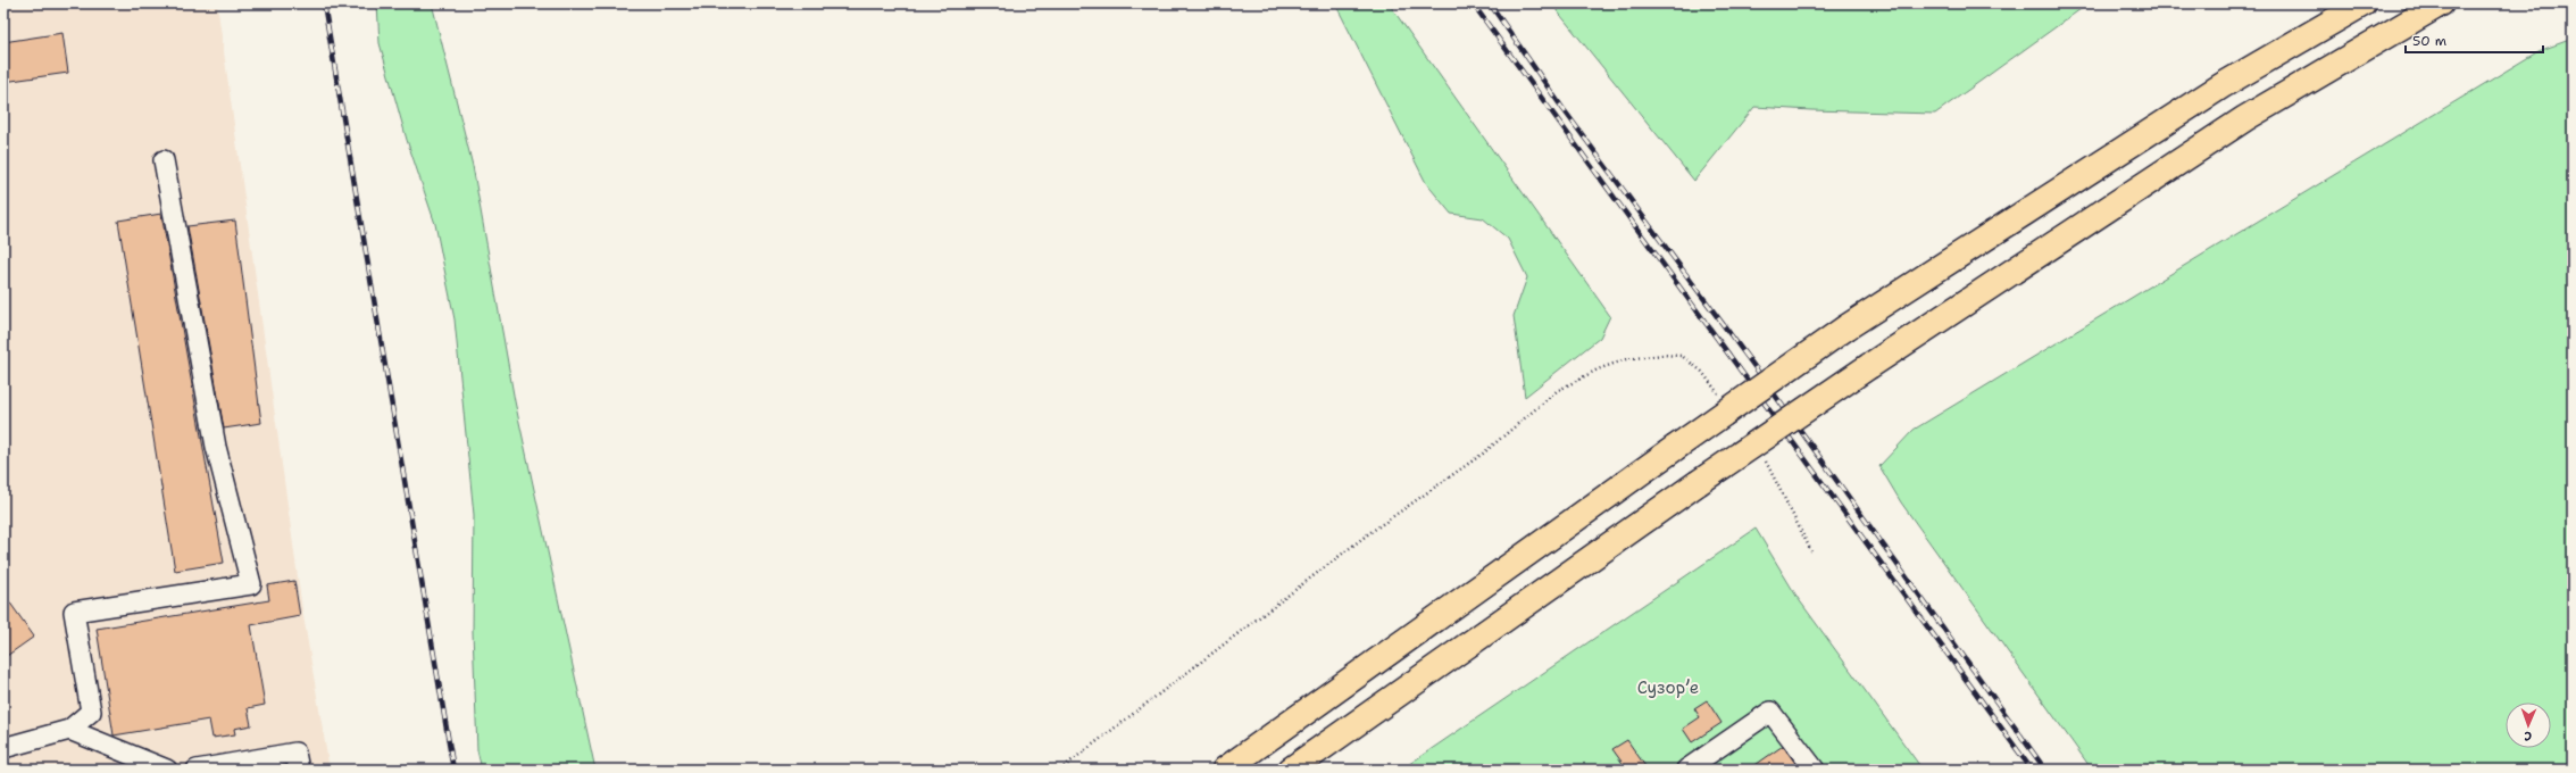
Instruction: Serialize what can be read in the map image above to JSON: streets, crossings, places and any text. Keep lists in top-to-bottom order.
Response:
{
  "parks": ["Сузорʼе"],
  "scale_bar": "50 m",
  "north": "bottom"
}
